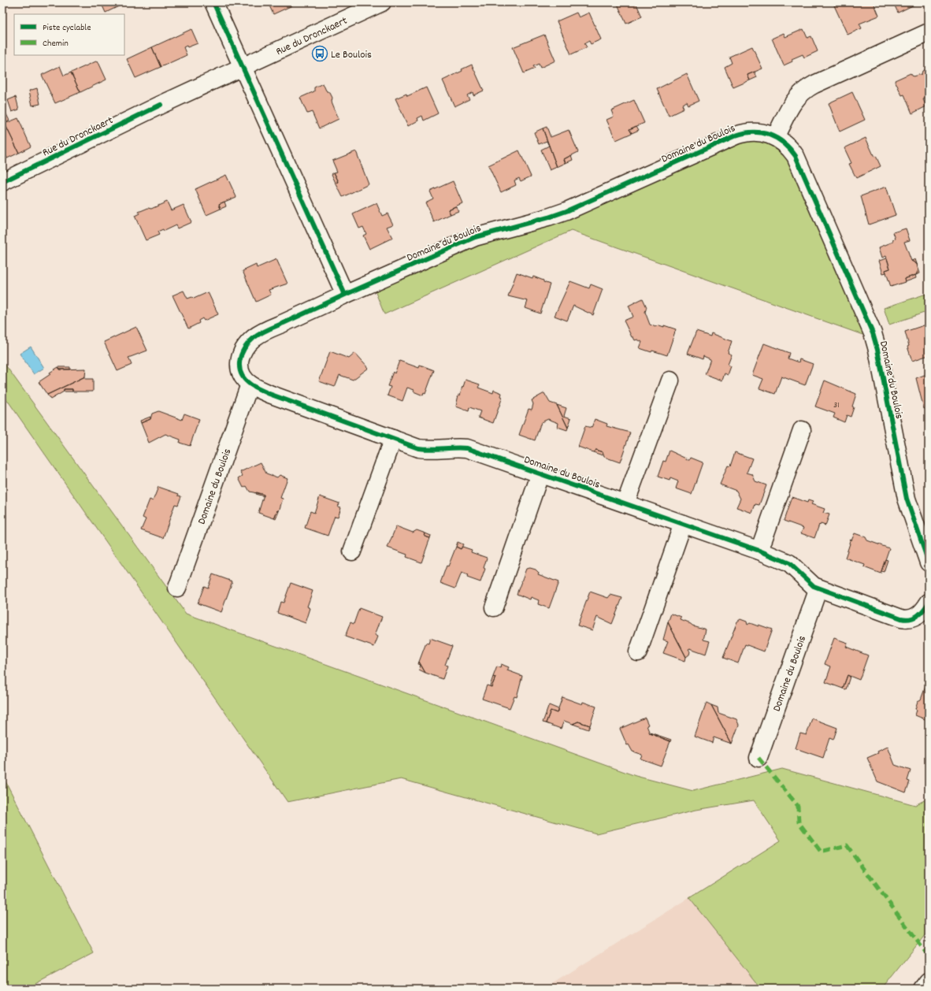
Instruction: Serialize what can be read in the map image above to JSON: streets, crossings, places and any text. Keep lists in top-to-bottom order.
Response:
{
  "streets": {
    "street": ["Rue du Dronckaert", "Domaine du Boulois"]
  },
  "places": {
    "bus stop": ["Le Boulois"]
  },
  "house_numbers": ["31"],
  "legend": ["Piste cyclable", "Chemin"]
}
